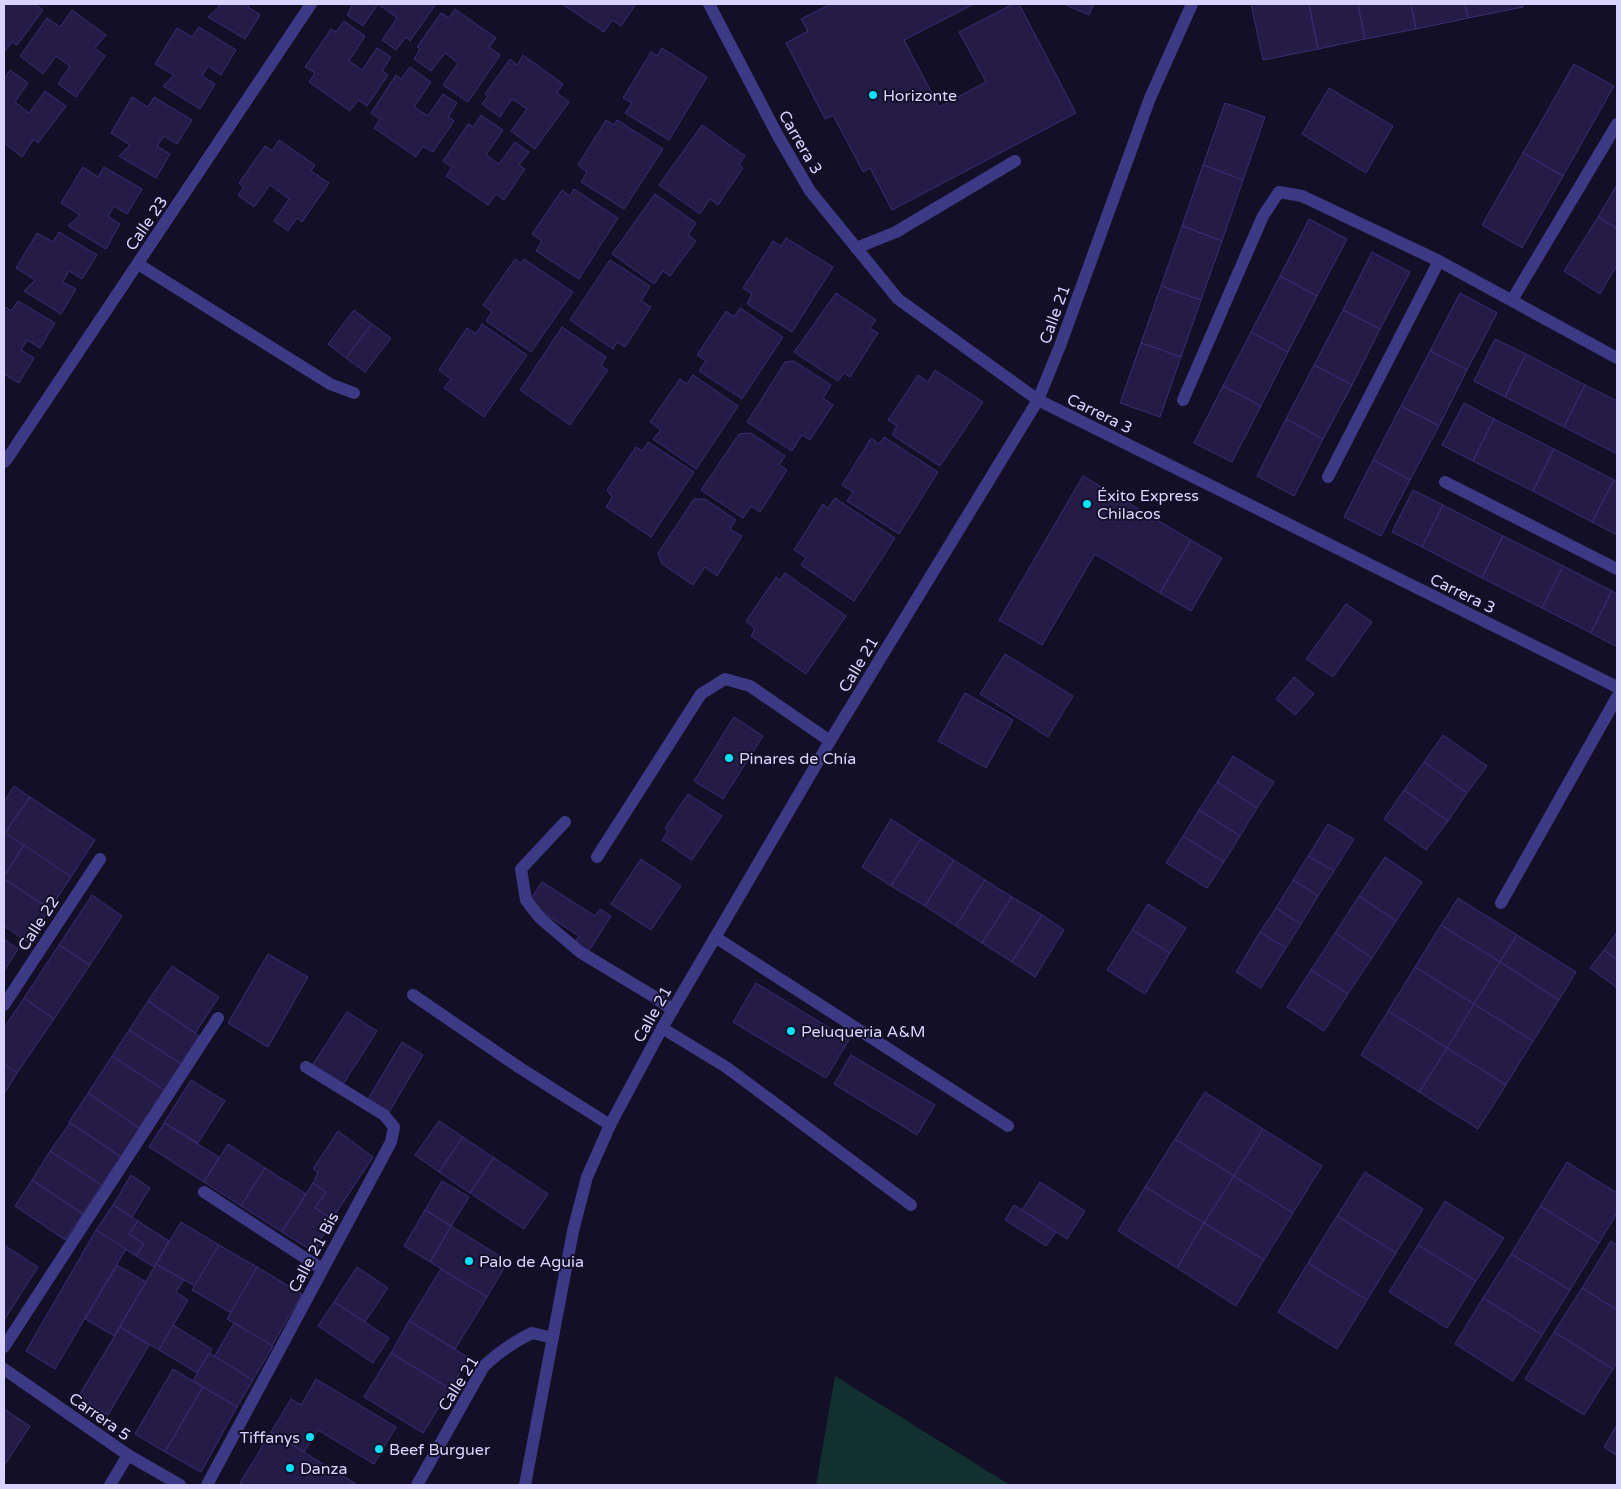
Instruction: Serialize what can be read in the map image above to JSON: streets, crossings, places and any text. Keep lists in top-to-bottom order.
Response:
{
  "streets": {
    "street": [
      "Carrera 3",
      "Calle 23",
      "Calle 21",
      "Calle 22",
      "Calle 21 Bis",
      "Carrera 5"
    ]
  },
  "crossings": [
    ["Carrera 3", "Calle 21"]
  ],
  "places": [
    "Horizonte",
    "Éxito Express Chilacos",
    "Pinares de Chía",
    "Peluqueria A&M",
    "Palo de Aguia",
    "Tiffanys",
    "Beef Burguer",
    "Danza"
  ]
}
